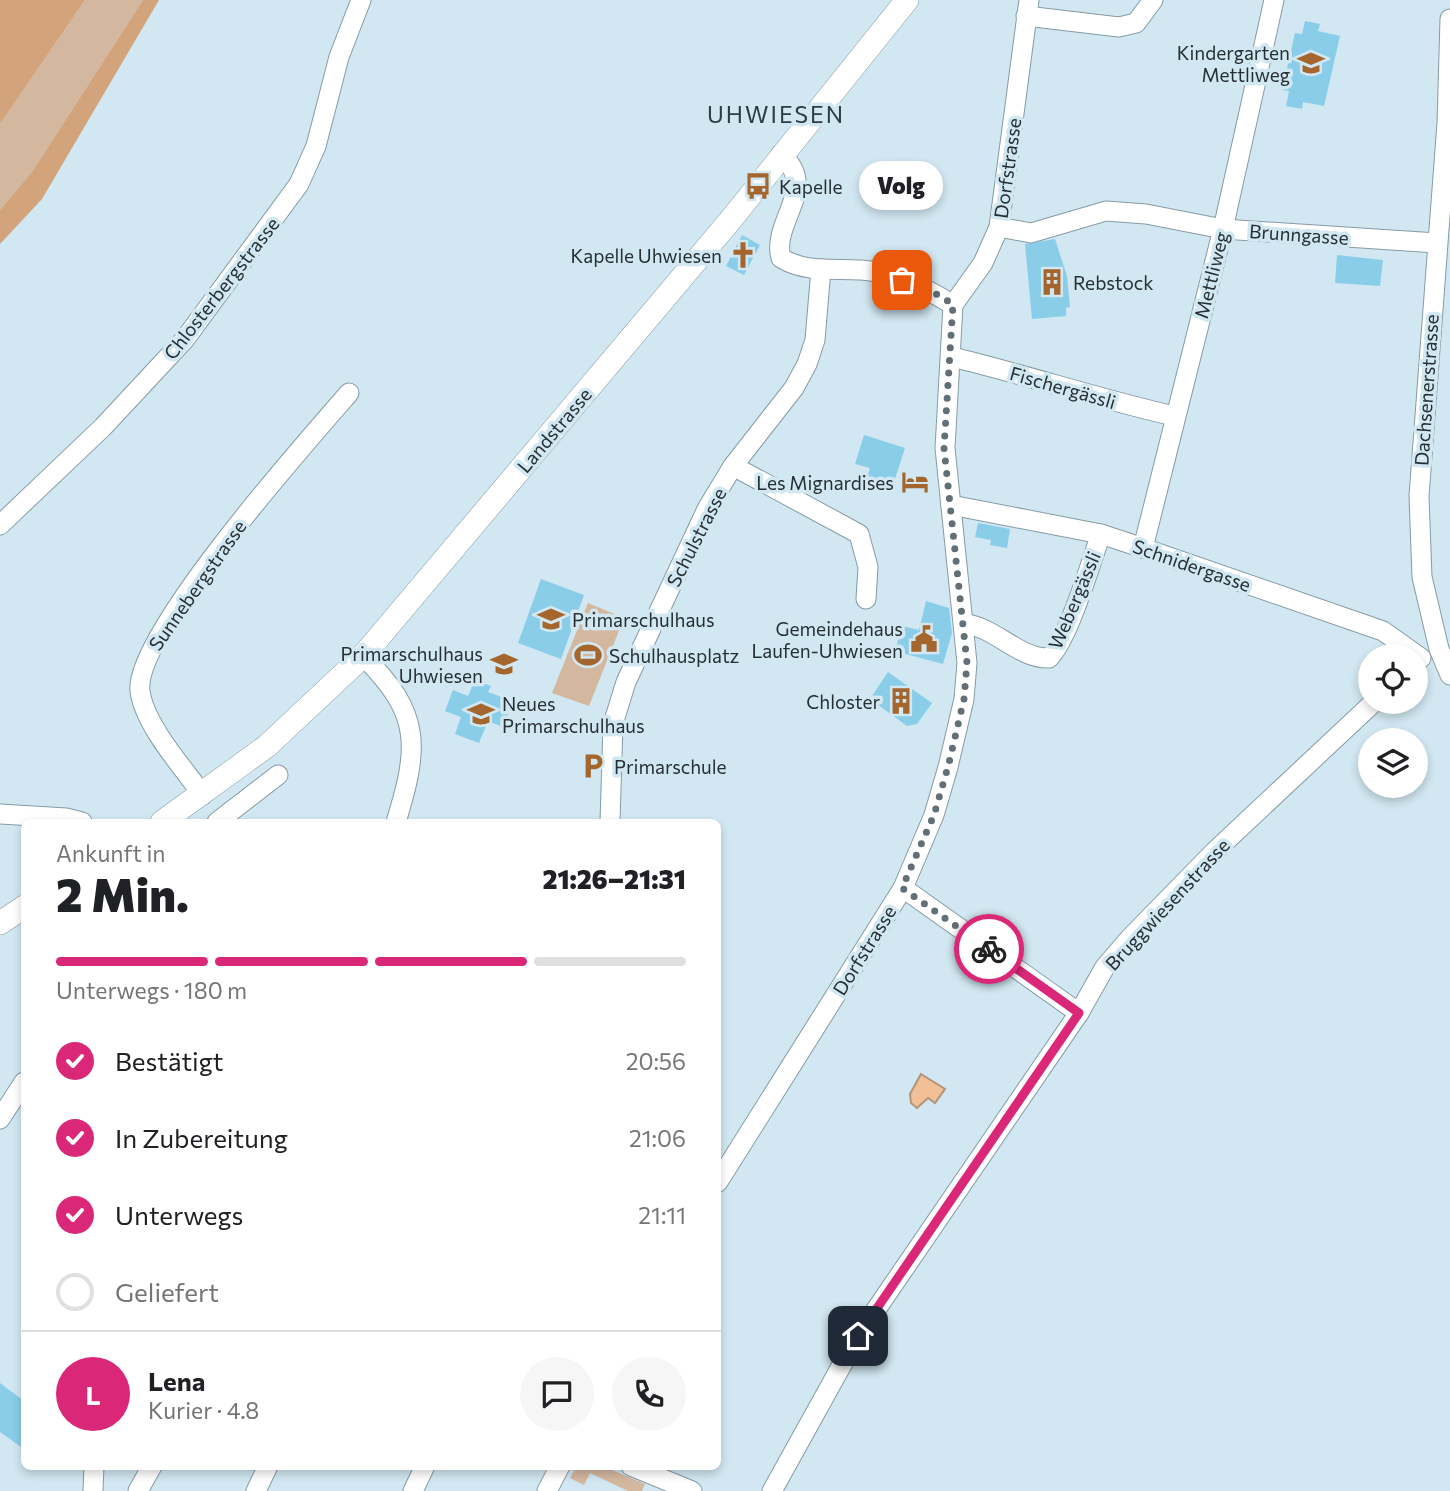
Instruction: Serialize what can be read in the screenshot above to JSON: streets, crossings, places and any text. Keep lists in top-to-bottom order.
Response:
{
  "streets": {
    "main road": ["Landstrasse"],
    "street": [
      "Dorfstrasse",
      "Brunngasse",
      "Mettliweg",
      "Chlosterbergstrasse",
      "Fischergässli",
      "Dachsenerstrasse",
      "Schulstrasse",
      "Schnidergasse",
      "Sunnebergstrasse",
      "Webergässli",
      "Bruggwiesenstrasse"
    ]
  },
  "crossings": [
    ["Dorfstrasse", "Brunngasse"],
    ["Dorfstrasse", "Fischergässli"],
    ["Dorfstrasse", "Schnidergasse"],
    ["Dorfstrasse", "Webergässli"],
    ["Brunngasse", "Mettliweg"],
    ["Brunngasse", "Dachsenerstrasse"],
    ["Mettliweg", "Fischergässli"],
    ["Mettliweg", "Schnidergasse"],
    ["Landstrasse", "Sunnebergstrasse"],
    ["Schnidergasse", "Webergässli"]
  ],
  "districts": ["UHWIESEN"],
  "places": {
    "school or university": [
      "Kindergarten Mettliweg",
      "Primarschulhaus",
      "Primarschulhaus Uhwiesen",
      "Neues Primarschulhaus"
    ],
    "bus stop": ["Kapelle"],
    "church": ["Kapelle Uhwiesen"],
    "other": ["Volg"],
    "building": ["Rebstock", "Chloster"],
    "hotel": ["Les Mignardises"],
    "public building": ["Gemeindehaus Laufen-Uhwiesen"],
    "sports": ["Schulhausplatz"],
    "parking": ["Primarschule"]
  },
  "page": {
    "bubble": "Volg",
    "heading": ["2 Min.", "Ankunft in", "21:26–21:31"],
    "panel": ["Lena", "Kurier · 4.8"],
    "bar": "Unterwegs · 180 m",
    "list": [
      ["Bestätigt", "20:56"],
      ["In Zubereitung", "21:06"],
      ["Unterwegs", "21:11"],
      "Geliefert"
    ],
    "round": "L"
  }
}
